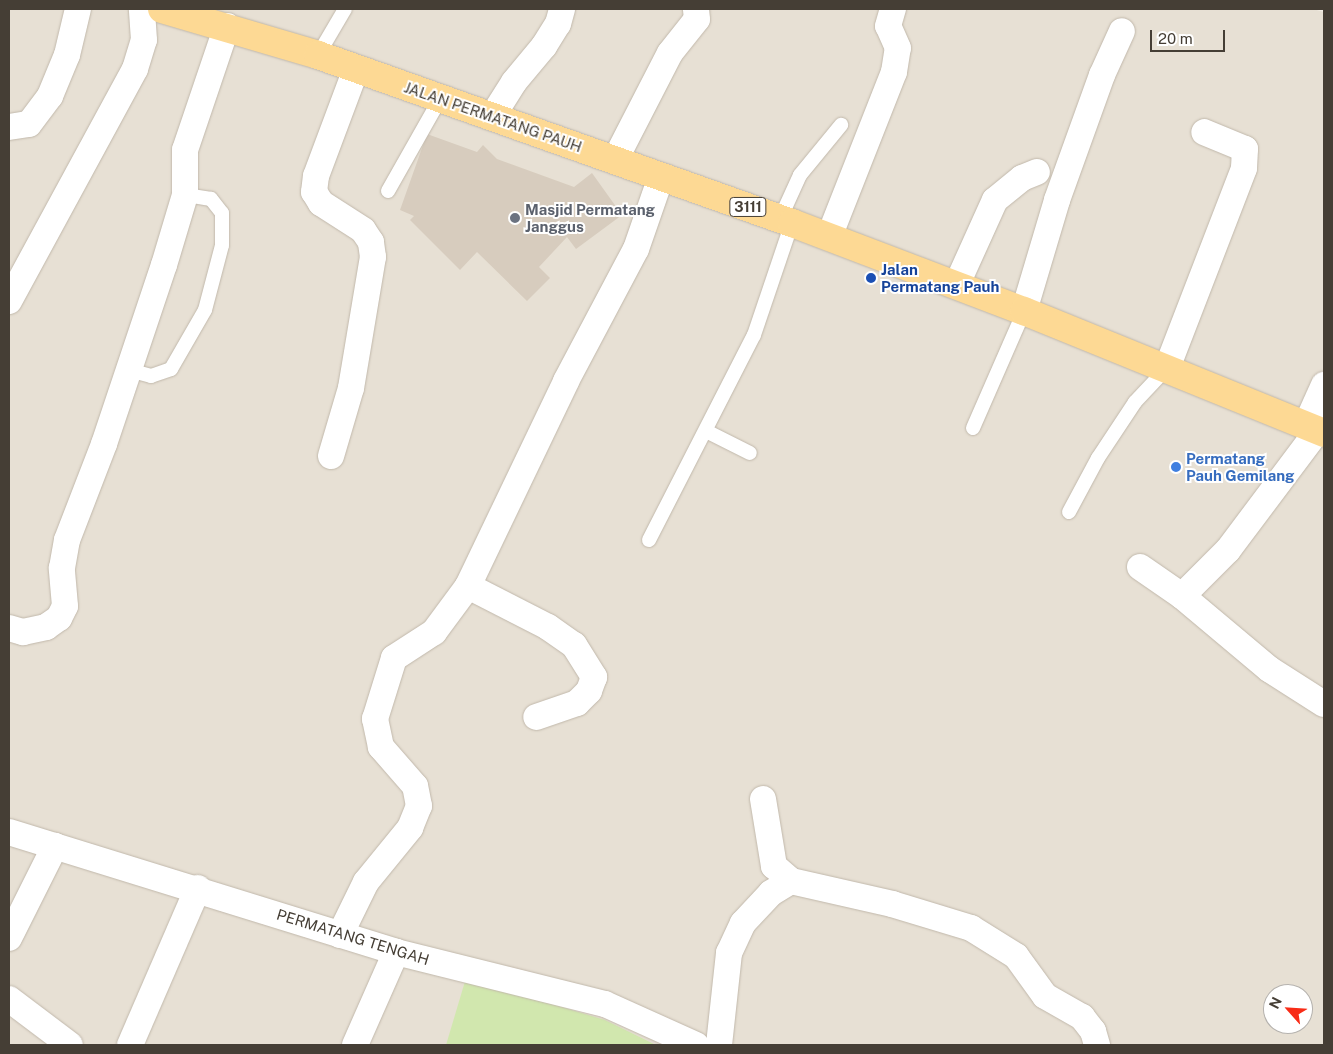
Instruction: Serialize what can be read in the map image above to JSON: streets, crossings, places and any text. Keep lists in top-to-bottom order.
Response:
{
  "streets": {
    "main road": ["JALAN PERMATANG PAUH", "3111"],
    "street": ["PERMATANG TENGAH"]
  },
  "places": ["Masjid Permatang Janggus", "Jalan Permatang Pauh", "Permatang Pauh Gemilang"],
  "scale_bar": "20 m",
  "north": "top left"
}
